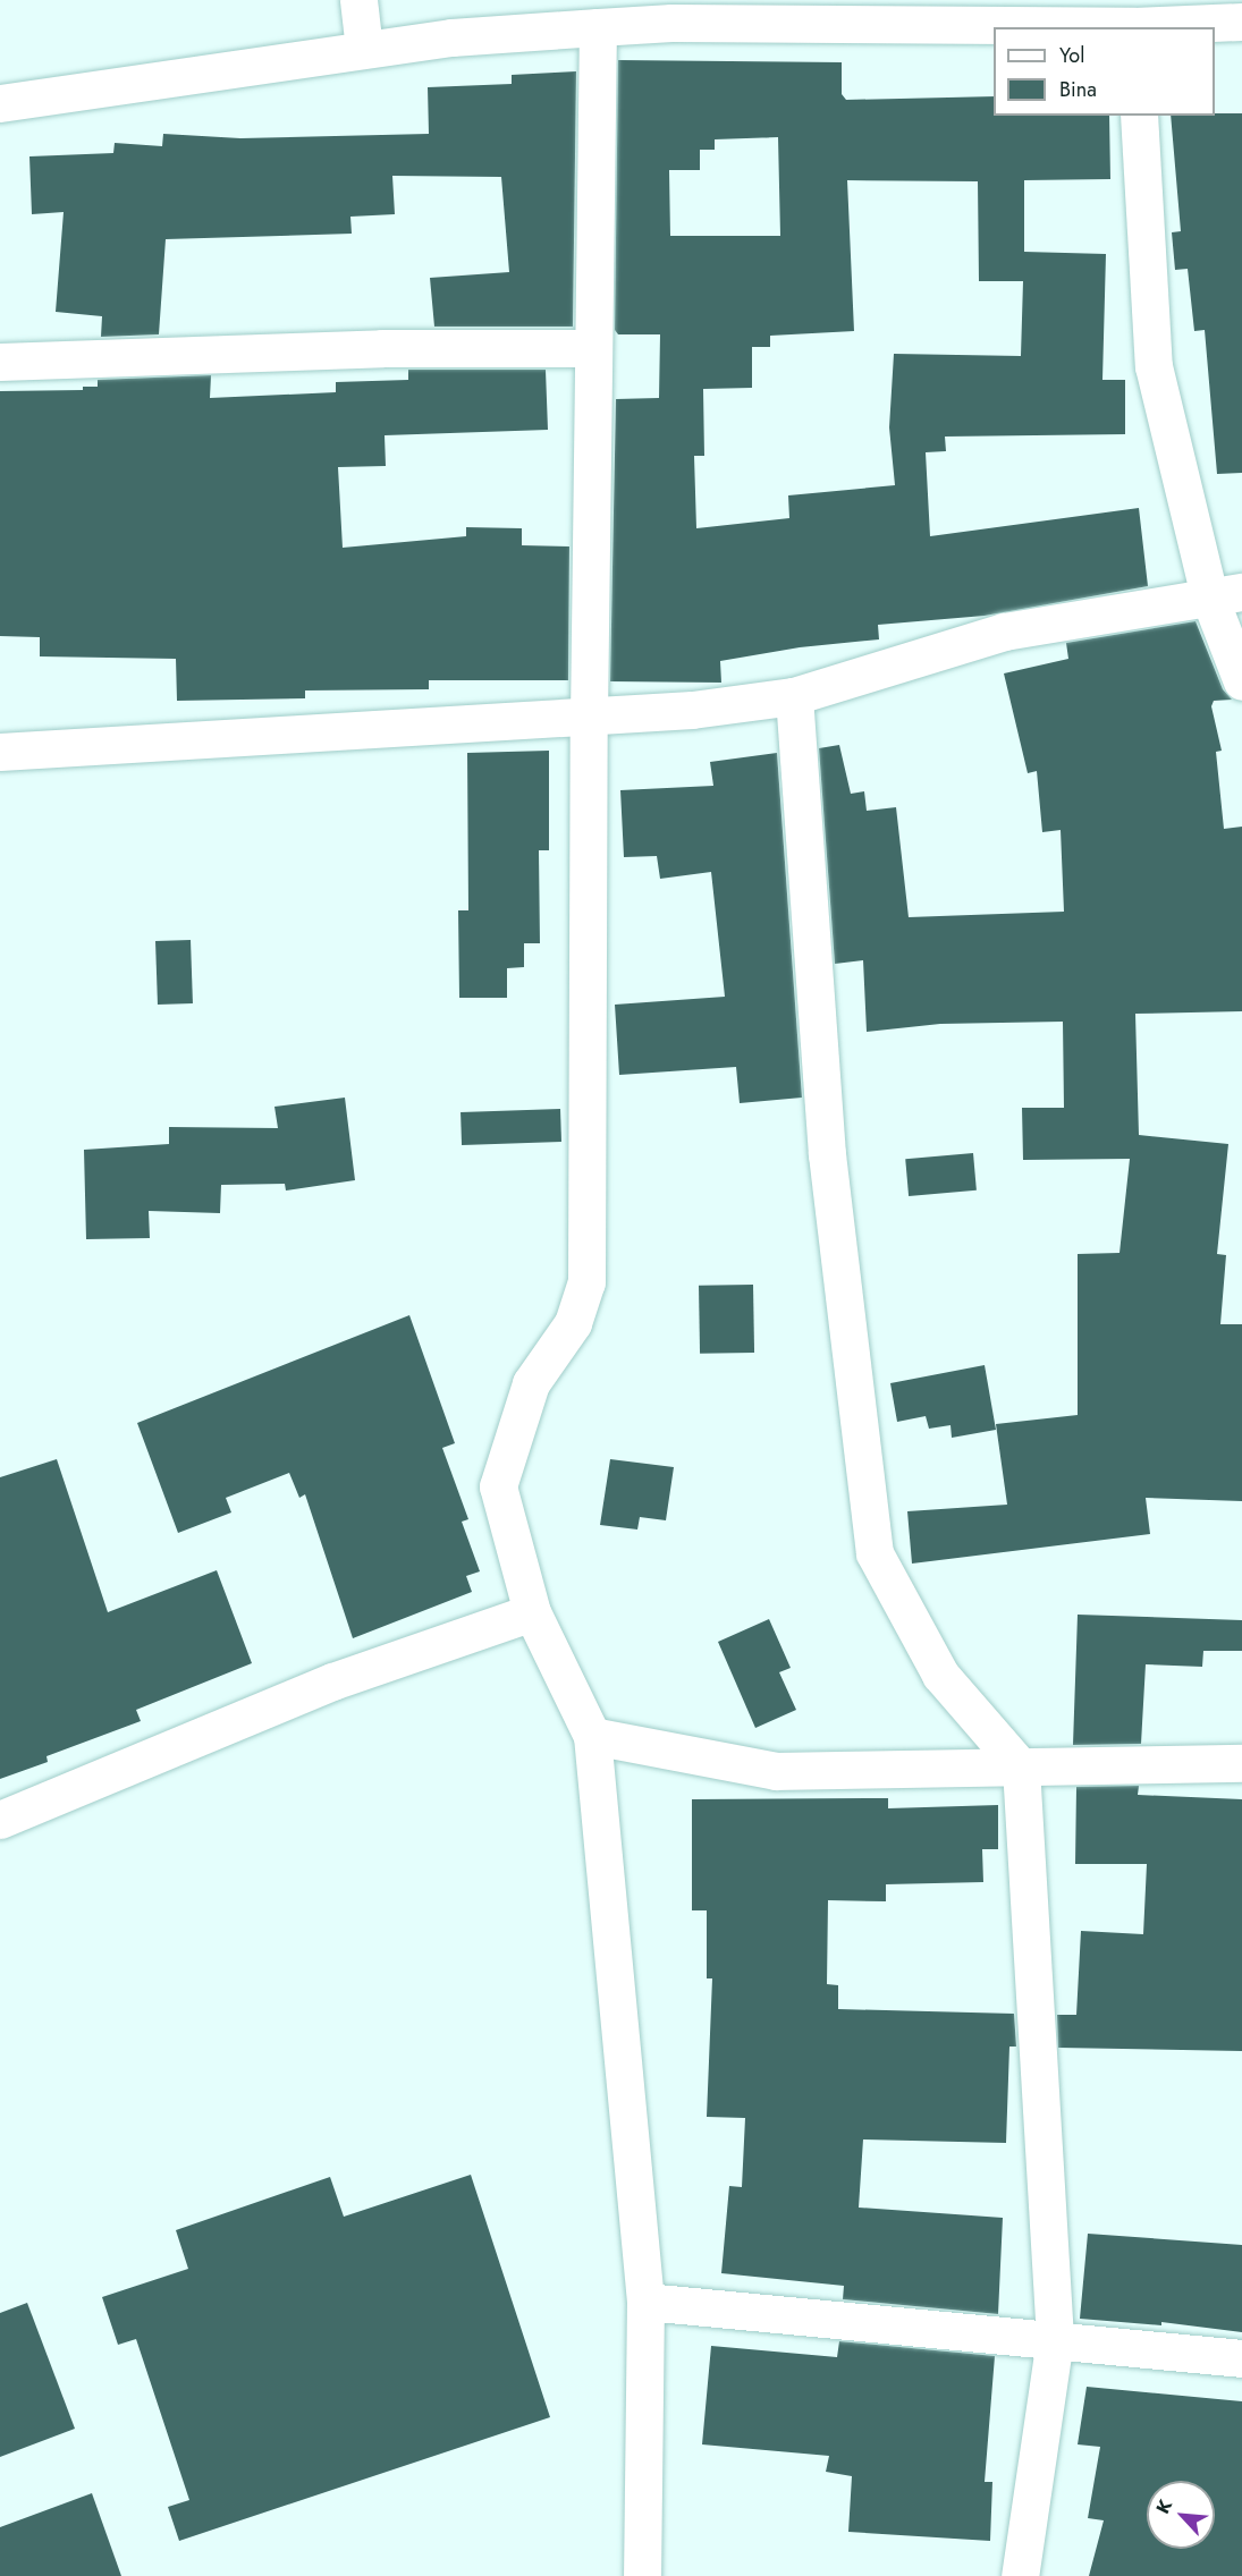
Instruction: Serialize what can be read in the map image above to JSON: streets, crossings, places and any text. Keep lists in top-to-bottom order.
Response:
{
  "legend": ["Yol", "Bina"],
  "north": "top left"
}
